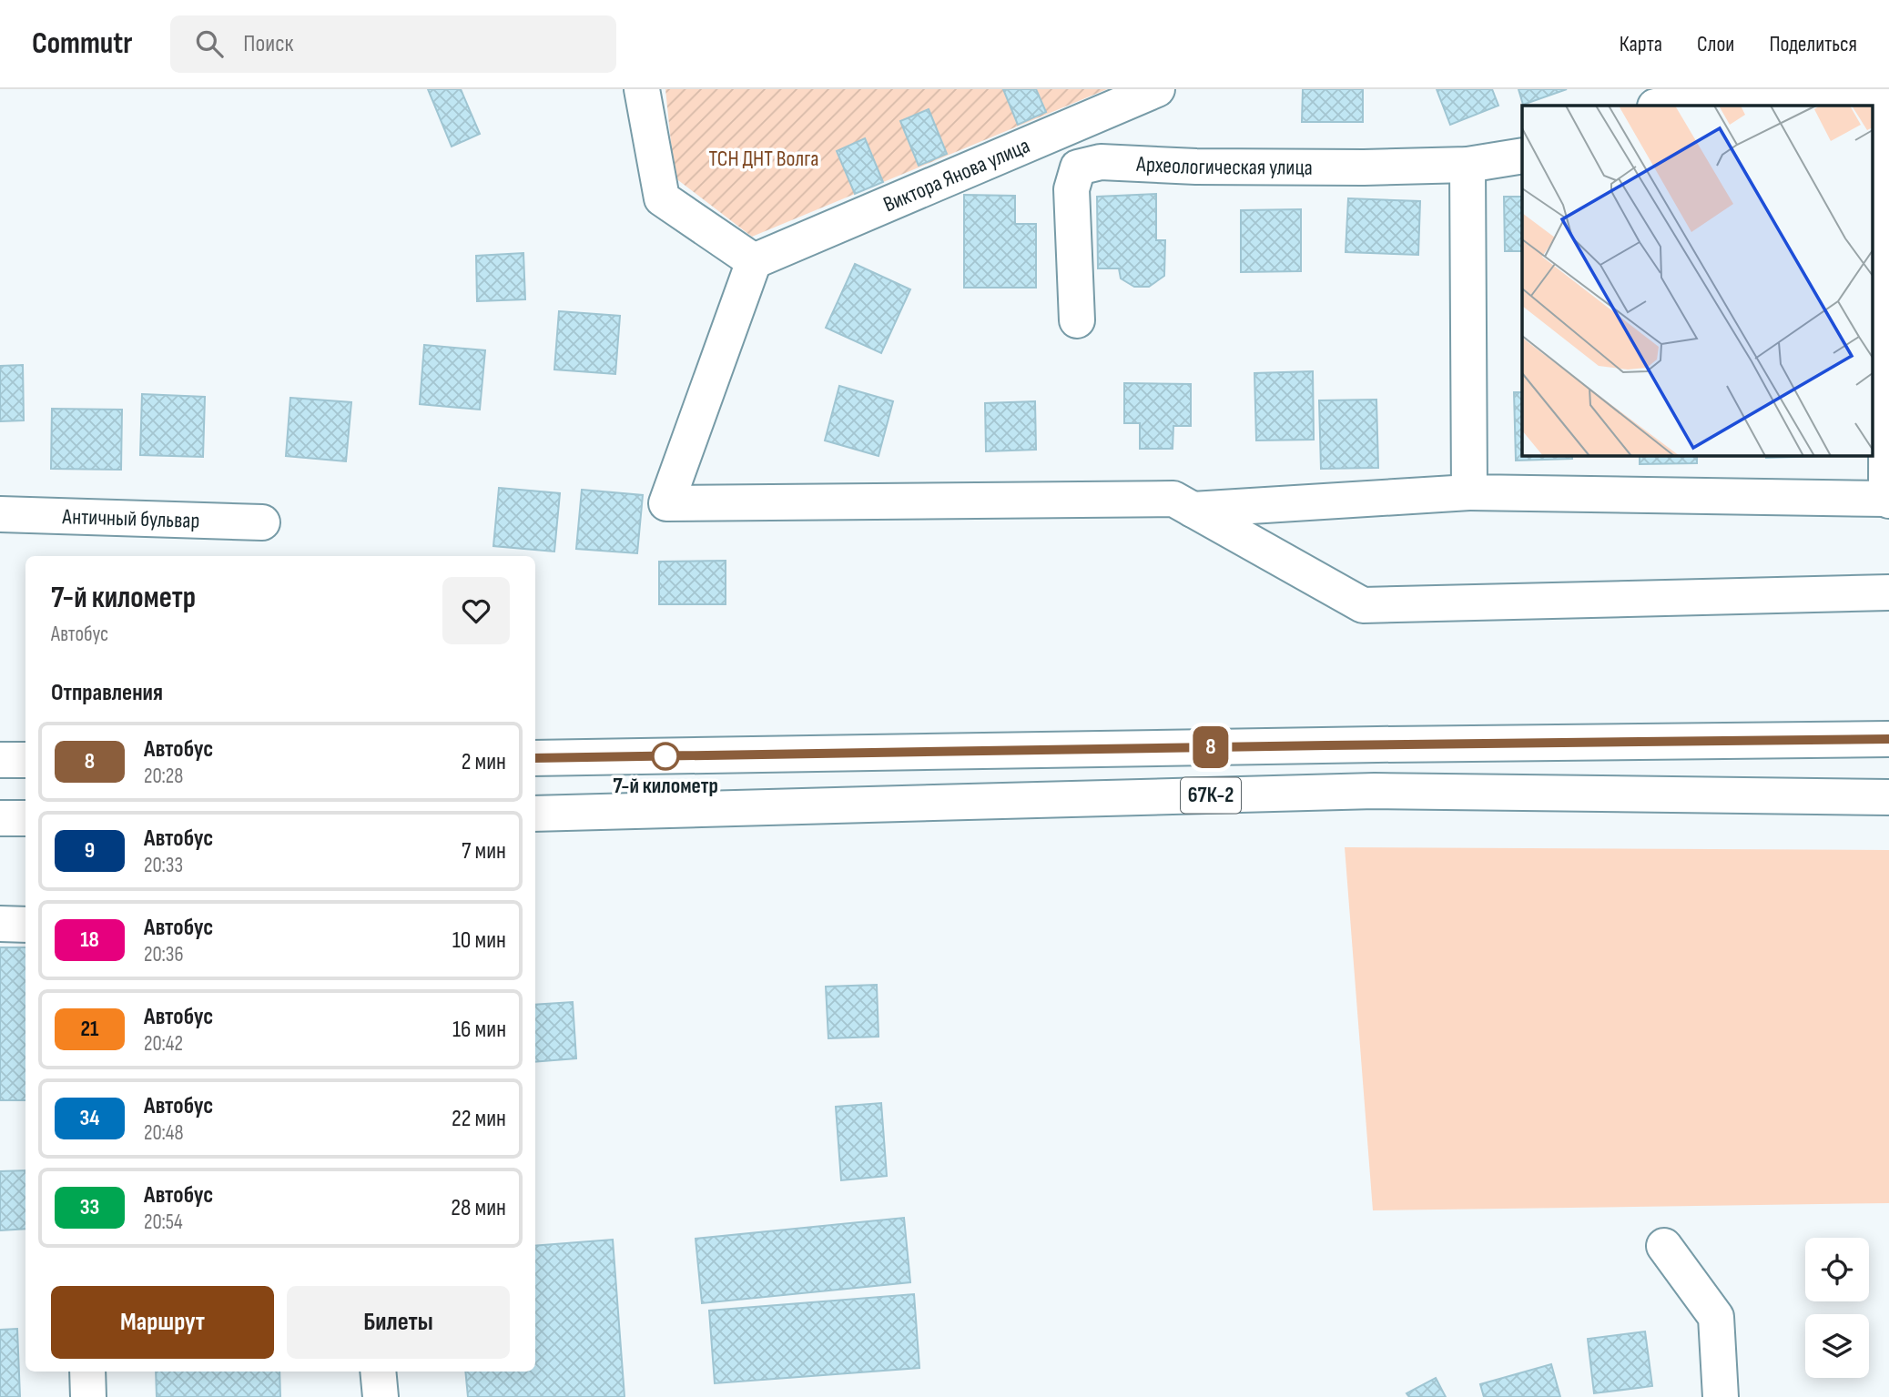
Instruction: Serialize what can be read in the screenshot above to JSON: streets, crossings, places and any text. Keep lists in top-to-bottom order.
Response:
{
  "streets": {
    "main road": [
      "Археологическая улица",
      "Виктора Янова улица",
      "Античный бульвар",
      "67К-2"
    ]
  },
  "parks": ["ТСН ДНТ Волга"],
  "places": ["7-й километр"],
  "lines": ["bus line 8"],
  "page": {
    "header": "Commutr",
    "search": "Поиск",
    "nav": ["Карта", "Слои", "Поделиться"],
    "on_map": "8",
    "heading": [
      ["7-й километр", "Автобус"],
      "Отправления"
    ],
    "list": [
      {
        "mark": "8",
        "name": "Автобус",
        "note": "20:28",
        "value": "2 мин"
      },
      {
        "mark": "9",
        "name": "Автобус",
        "note": "20:33",
        "value": "7 мин"
      },
      {
        "mark": "18",
        "name": "Автобус",
        "note": "20:36",
        "value": "10 мин"
      },
      {
        "mark": "21",
        "name": "Автобус",
        "note": "20:42",
        "value": "16 мин"
      },
      {
        "mark": "34",
        "name": "Автобус",
        "note": "20:48",
        "value": "22 мин"
      },
      {
        "mark": "33",
        "name": "Автобус",
        "note": "20:54",
        "value": "28 мин"
      }
    ],
    "buttons": ["Маршрут", "Билеты"]
  }
}
